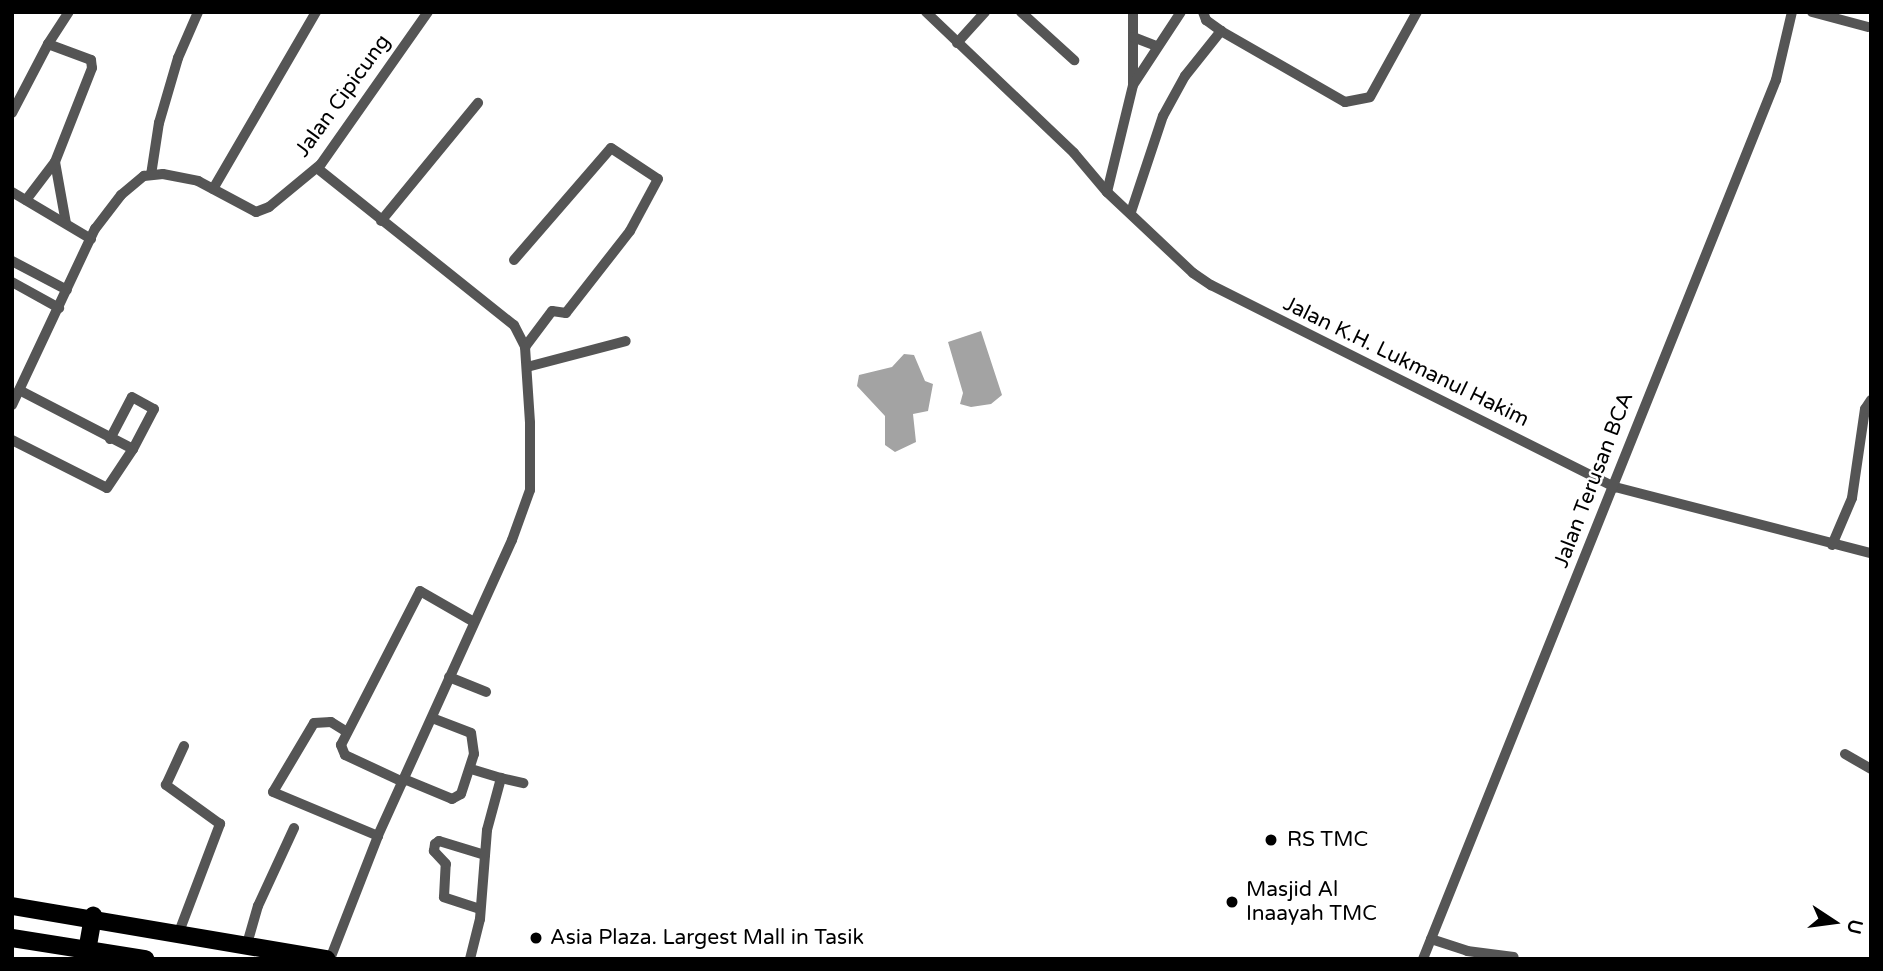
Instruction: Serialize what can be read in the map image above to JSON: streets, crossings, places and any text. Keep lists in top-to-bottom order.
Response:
{
  "streets": {
    "street": ["Jalan Cipicung", "Jalan K.H. Lukmanul Hakim", "Jalan Terusan BCA"]
  },
  "crossings": [
    ["Jalan K.H. Lukmanul Hakim", "Jalan Terusan BCA"]
  ],
  "places": ["RS TMC", "Masjid Al Inaayah TMC", "Asia Plaza. Largest Mall in Tasik"],
  "north": "right"
}
